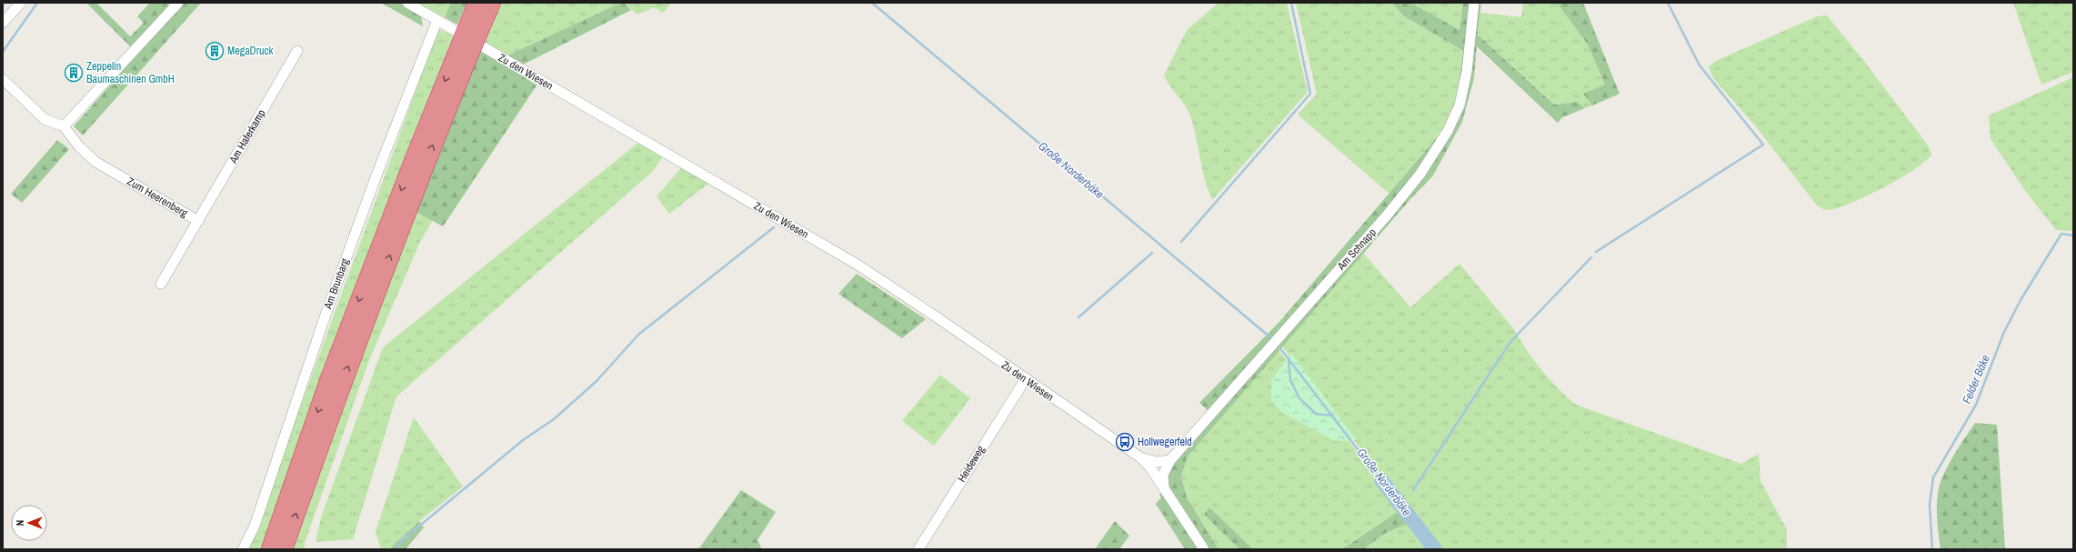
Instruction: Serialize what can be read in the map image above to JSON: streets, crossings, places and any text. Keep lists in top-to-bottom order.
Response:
{
  "streets": {
    "street": [
      "Zu den Wiesen",
      "Am Haferkamp",
      "Zum Heerenberg",
      "Am Schnapp",
      "Am Brunbarg",
      "Heideweg"
    ]
  },
  "crossings": [
    ["Zu den Wiesen", "Am Brunbarg"],
    ["Zu den Wiesen", "Heideweg"],
    ["Am Haferkamp", "Zum Heerenberg"]
  ],
  "water": ["Große Norderbäke", "Felder Bäke"],
  "places": {
    "building": ["MegaDruck", "Zeppelin Baumaschinen GmbH"],
    "bus stop": ["Hollwegerfeld"]
  },
  "north": "left"
}
